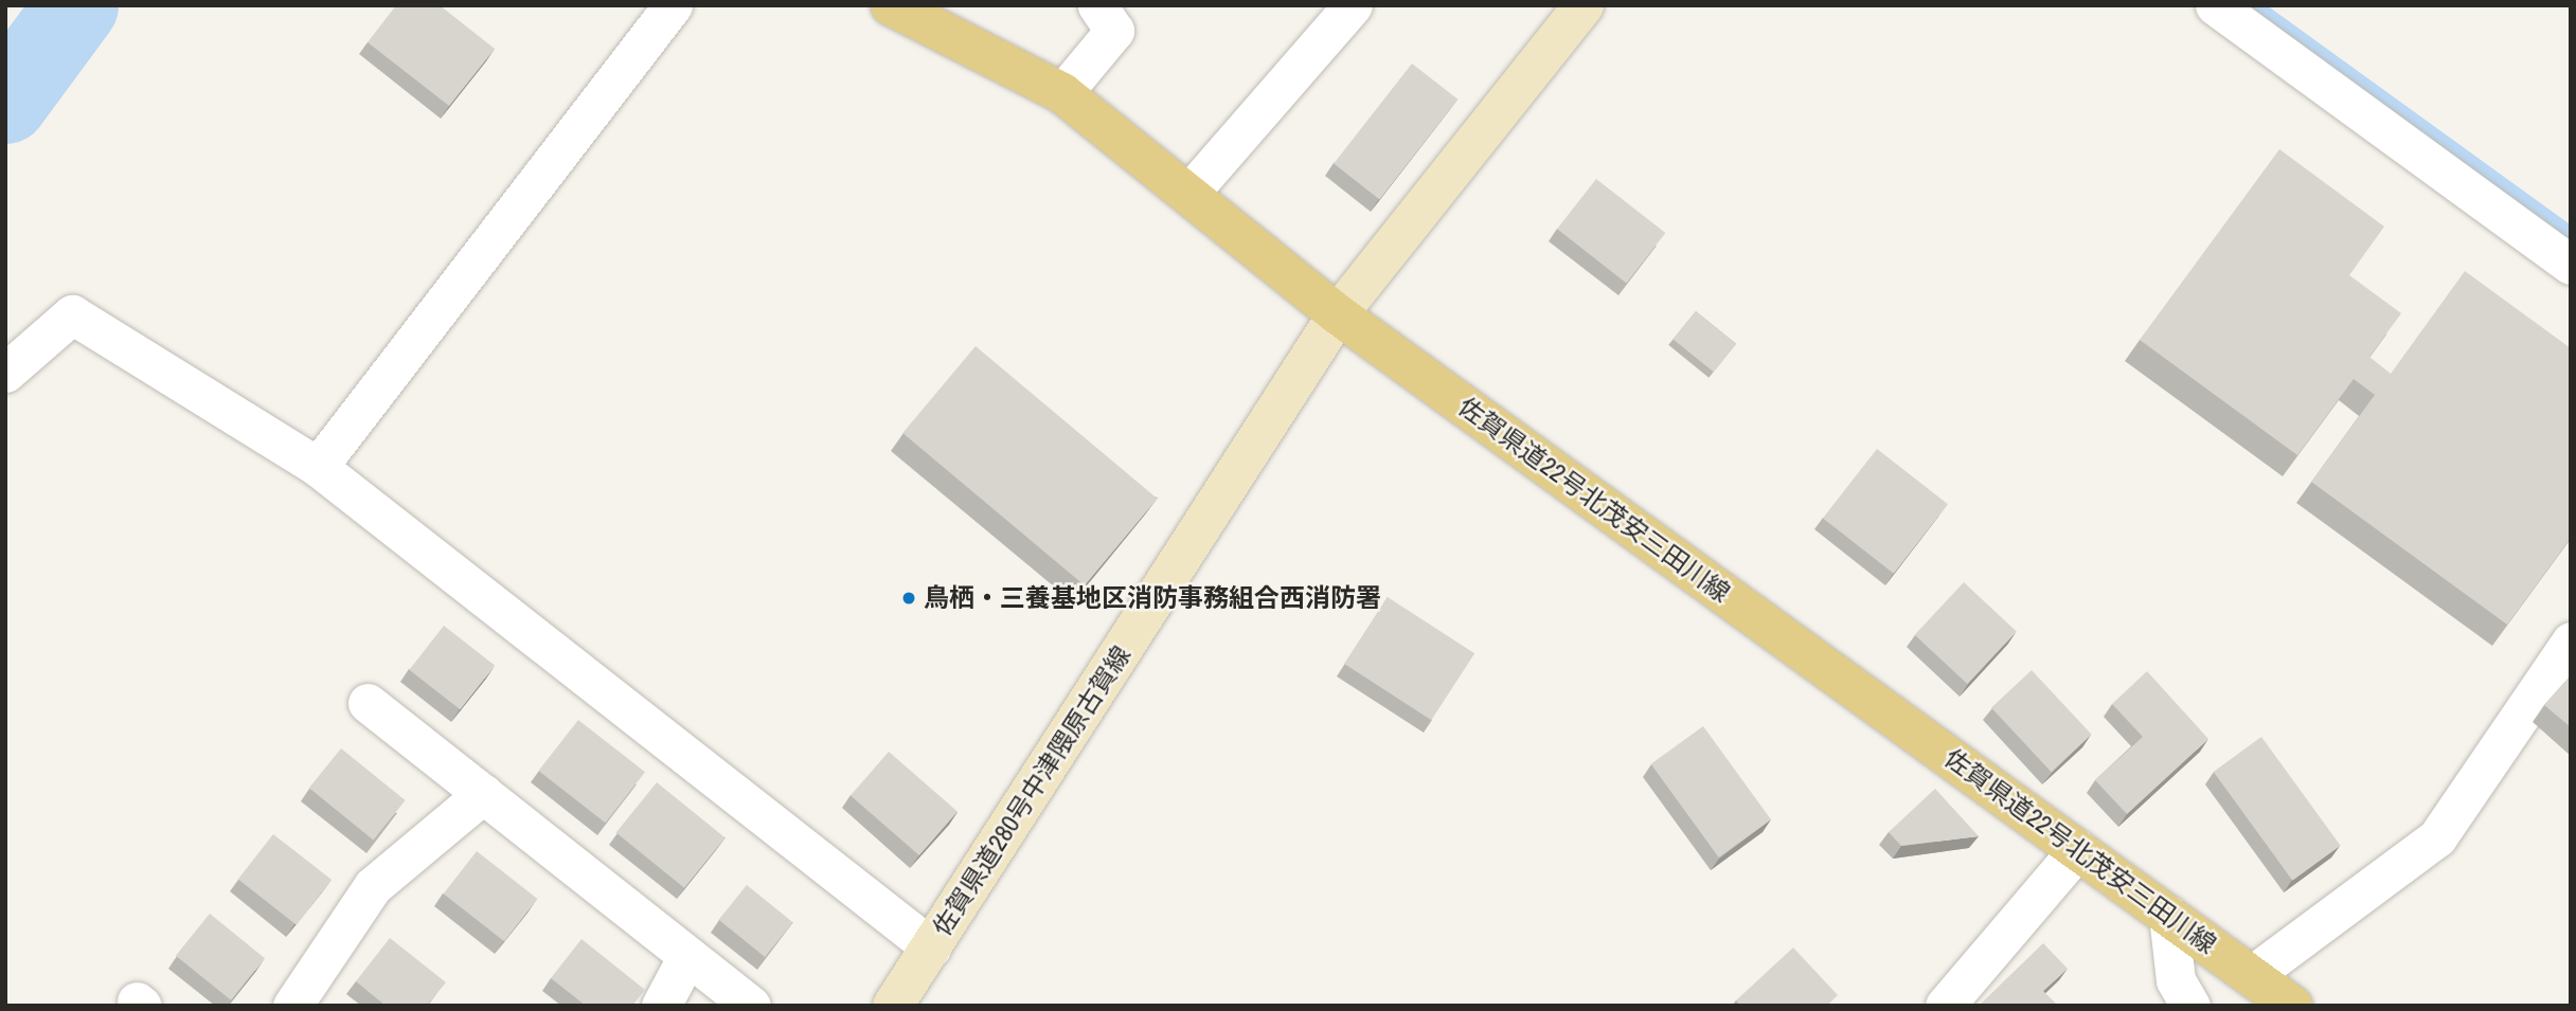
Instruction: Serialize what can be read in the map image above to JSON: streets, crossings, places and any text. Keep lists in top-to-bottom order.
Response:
{
  "streets": {
    "main road": ["佐賀県道22号北茂安三田川線", "佐賀県道280号中津隈原古賀線"]
  },
  "crossings": [
    ["佐賀県道22号北茂安三田川線", "佐賀県道280号中津隈原古賀線"]
  ],
  "places": ["鳥栖・三養基地区消防事務組合西消防署"]
}
